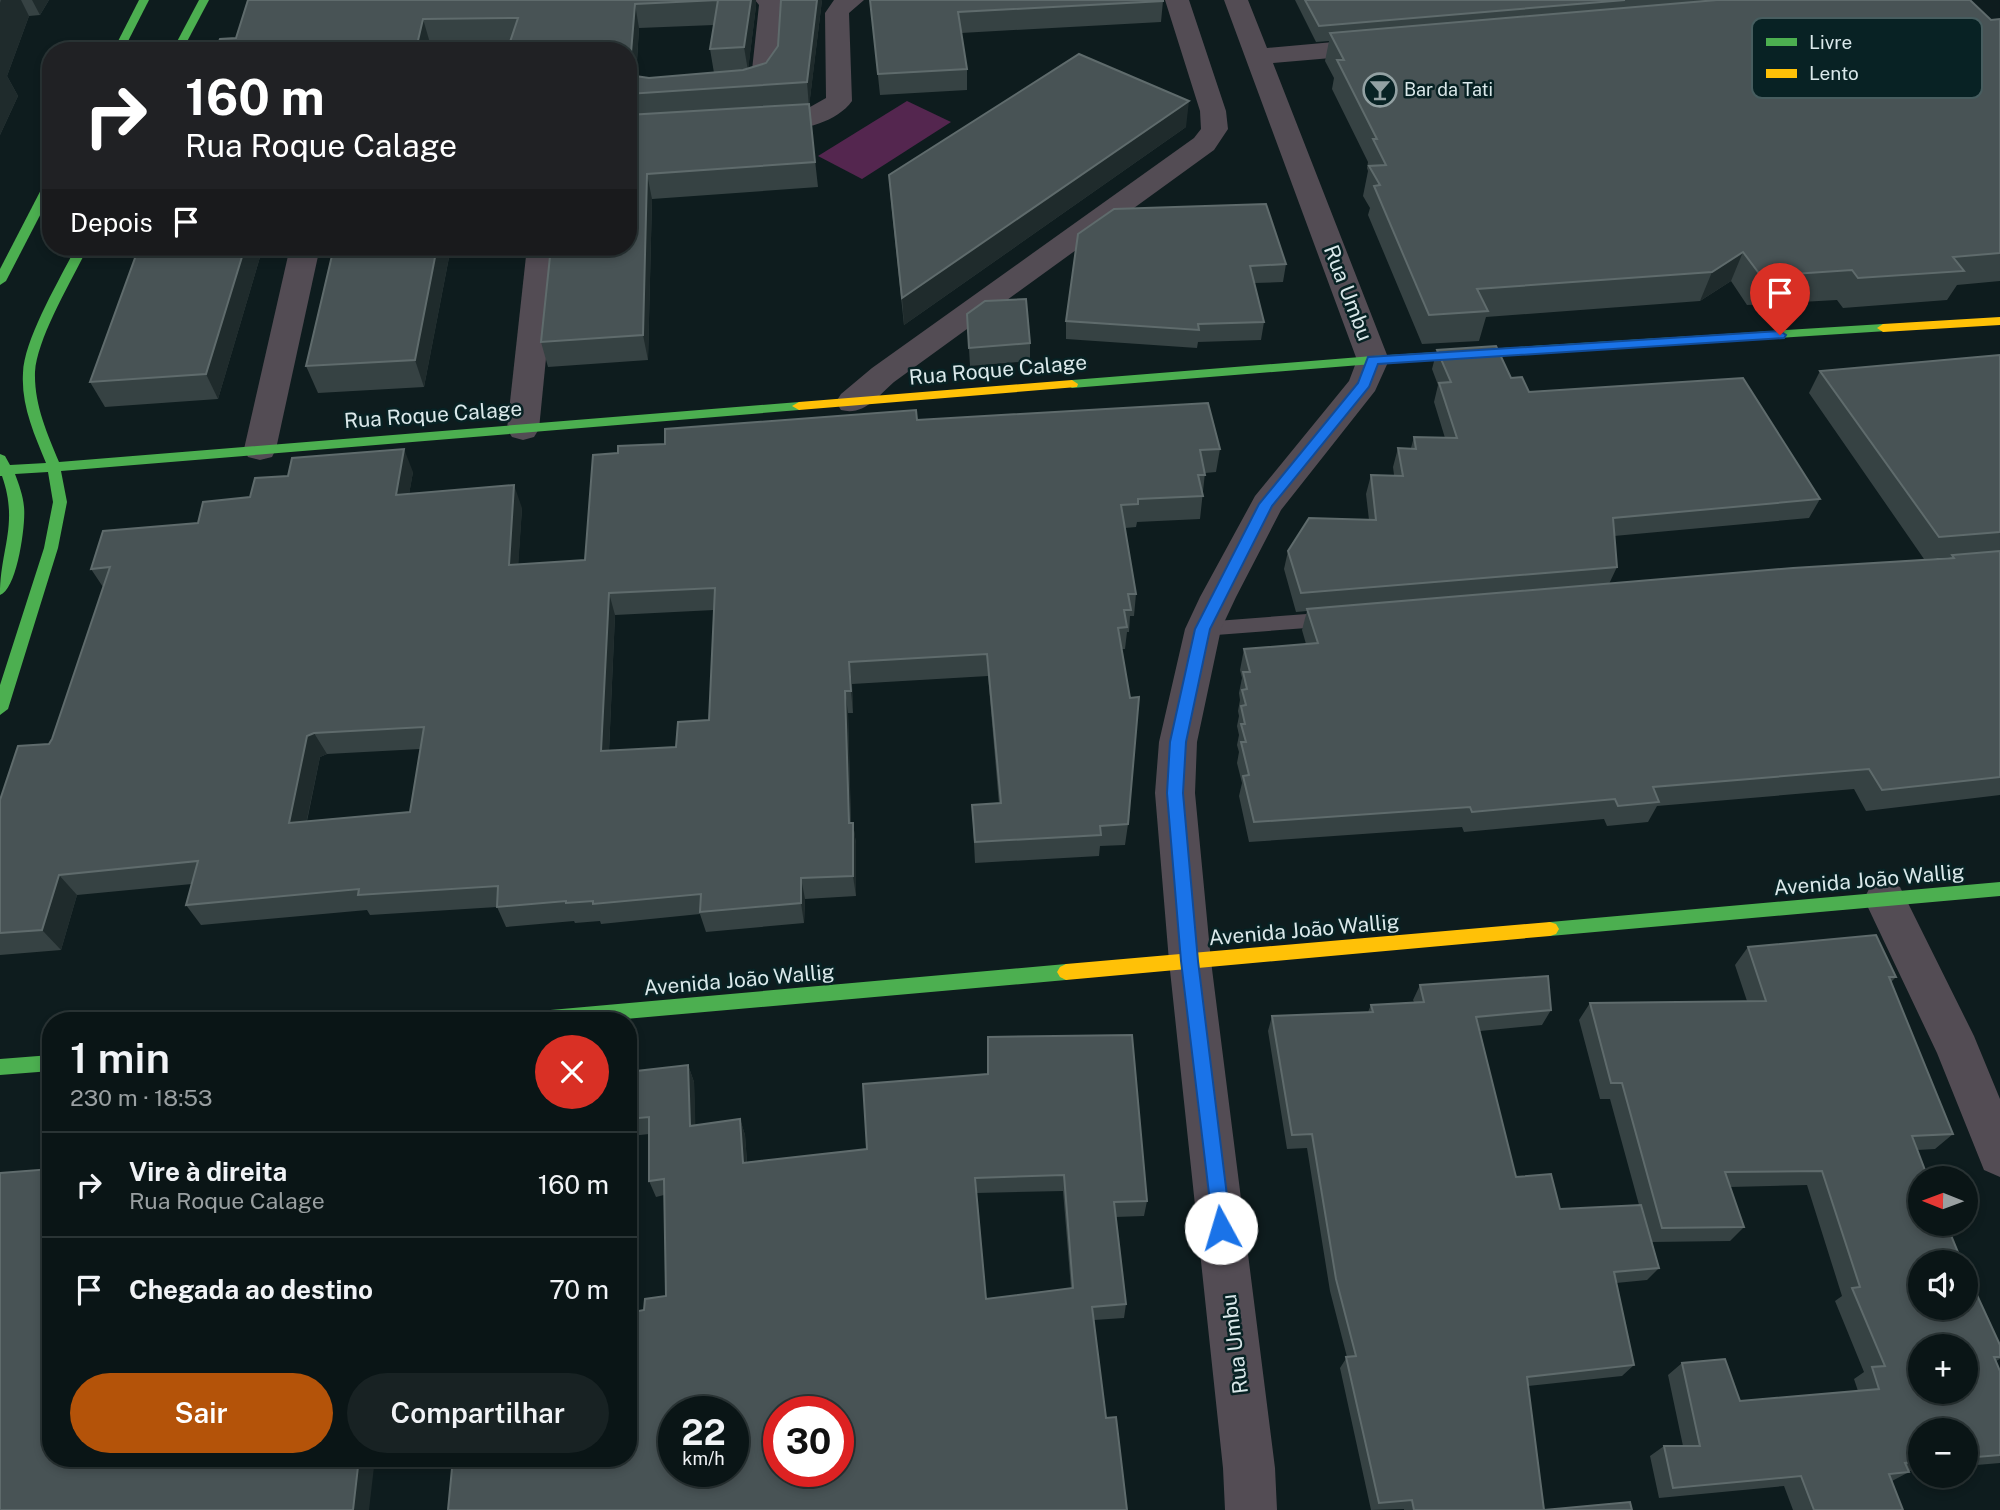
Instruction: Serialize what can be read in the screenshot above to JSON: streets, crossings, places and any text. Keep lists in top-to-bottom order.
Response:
{
  "streets": {
    "main road": ["Rua Roque Calage", "Avenida João Wallig"],
    "street": ["Rua Umbu"]
  },
  "crossings": [
    ["Rua Umbu", "Rua Roque Calage"],
    ["Rua Umbu", "Avenida João Wallig"]
  ],
  "places": {
    "bar": ["Bar da Tati"]
  },
  "legend": ["Livre", "Lento"],
  "north": "left",
  "page": {
    "turn": ["160 m", "Rua Roque Calage"],
    "then": "Depois",
    "heading": ["1 min", "230 m · 18:53"],
    "list": [
      {
        "name": "Vire à direita",
        "note": "Rua Roque Calage",
        "value": "160 m"
      },
      {
        "name": "Chegada ao destino",
        "value": "70 m"
      }
    ],
    "map_buttons": ["+", "−"],
    "buttons": ["Sair", "Compartilhar"],
    "speed": "22 km/h",
    "limit": "30"
  }
}
